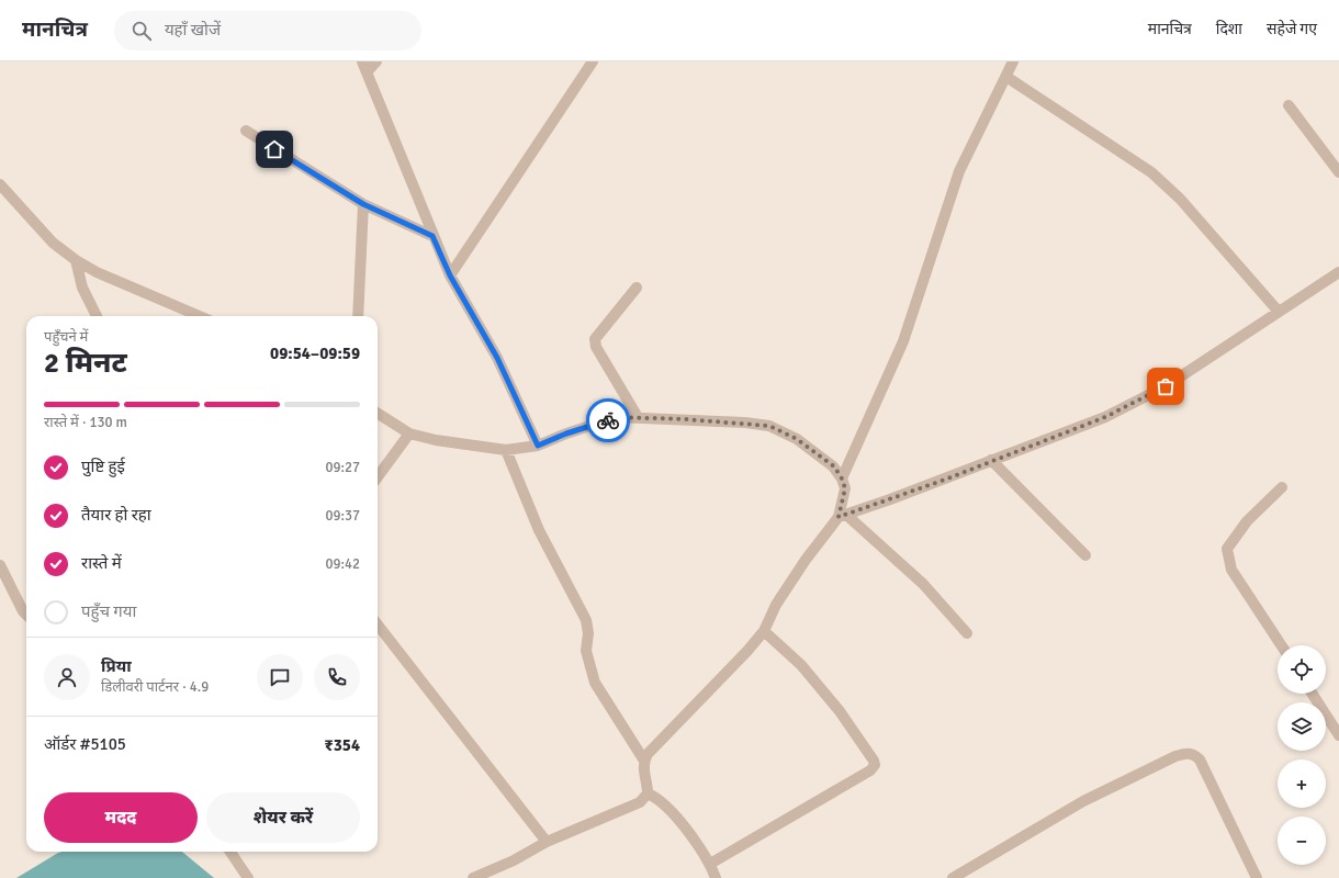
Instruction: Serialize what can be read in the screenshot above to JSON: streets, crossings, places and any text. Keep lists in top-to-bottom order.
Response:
{
  "page": {
    "header": "मानचित्र",
    "search": "यहाँ खोजें",
    "nav": ["मानचित्र", "दिशा", "सहेजे गए"],
    "heading": ["2 मिनट", "पहुँचने में", "09:54–09:59"],
    "panel": [
      "प्रिया",
      "डिलीवरी पार्टनर · 4.9",
      "ऑर्डर #5105",
      "₹354"
    ],
    "bar": "रास्ते में · 130 m",
    "list": [
      ["पुष्टि हुई", "09:27"],
      ["तैयार हो रहा", "09:37"],
      ["रास्ते में", "09:42"],
      "पहुँच गया"
    ],
    "map_buttons": ["+", "−"],
    "buttons": ["मदद", "शेयर करें"]
  }
}
